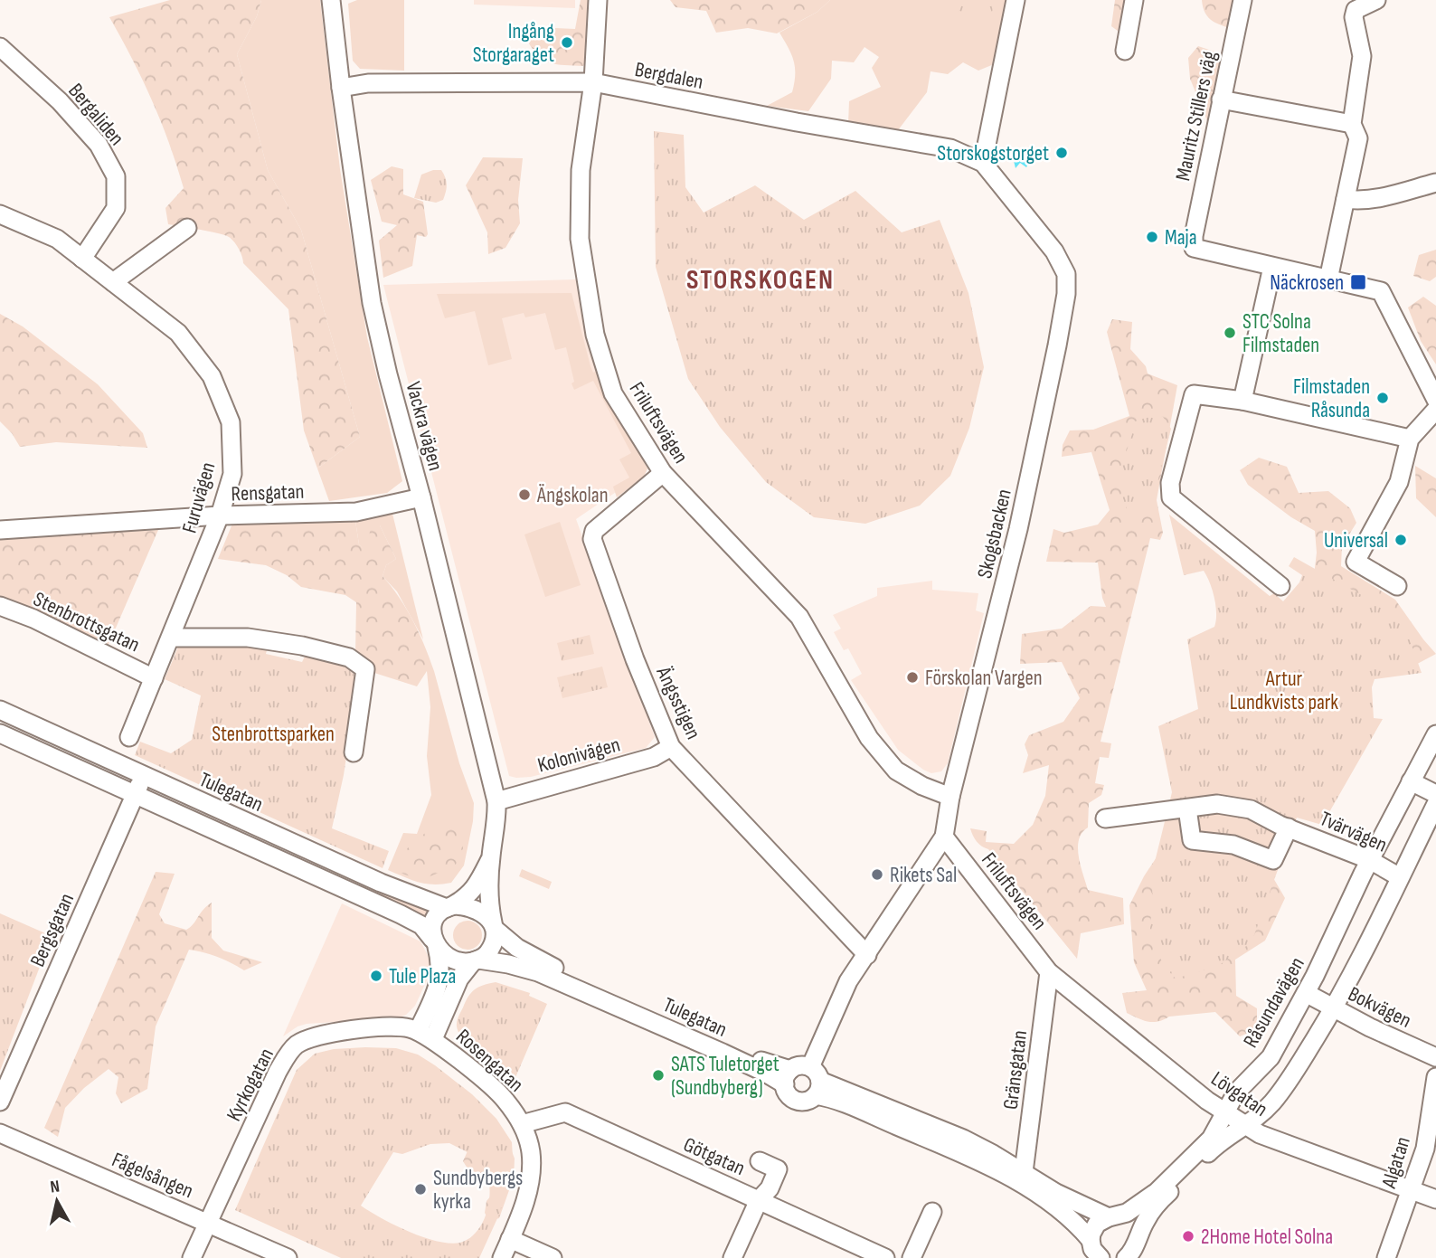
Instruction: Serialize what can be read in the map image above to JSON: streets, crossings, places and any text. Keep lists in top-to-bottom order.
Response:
{
  "streets": {
    "street": [
      "Bergdalen",
      "Bergaliden",
      "Mauritz Stillers väg",
      "Friluftsvägen",
      "Vackra vägen",
      "Rensgatan",
      "Furuvägen",
      "Skogsbacken",
      "Stenbrottsgatan",
      "Ängsstigen",
      "Kolonivägen",
      "Tulegatan",
      "Tvärvägen",
      "Bergsgatan",
      "Råsundavägen",
      "Bokvägen",
      "Rosengatan",
      "Gränsgatan",
      "Kyrkogatan",
      "Lövgatan",
      "Götgatan",
      "Algatan",
      "Fågelsången"
    ]
  },
  "crossings": [
    ["Bergdalen", "Friluftsvägen"],
    ["Bergdalen", "Vackra vägen"],
    ["Bergdalen", "Skogsbacken"],
    ["Bergaliden", "Furuvägen"],
    ["Friluftsvägen", "Skogsbacken"],
    ["Friluftsvägen", "Ängsstigen"],
    ["Friluftsvägen", "Gränsgatan"],
    ["Friluftsvägen", "Lövgatan"],
    ["Vackra vägen", "Rensgatan"],
    ["Vackra vägen", "Kolonivägen"],
    ["Vackra vägen", "Tulegatan"],
    ["Vackra vägen", "Rosengatan"],
    ["Rensgatan", "Furuvägen"],
    ["Furuvägen", "Stenbrottsgatan"],
    ["Skogsbacken", "Ängsstigen"],
    ["Skogsbacken", "Tulegatan"],
    ["Ängsstigen", "Kolonivägen"],
    ["Tulegatan", "Bergsgatan"],
    ["Tulegatan", "Råsundavägen"],
    ["Tulegatan", "Rosengatan"],
    ["Tulegatan", "Gränsgatan"],
    ["Tvärvägen", "Råsundavägen"],
    ["Råsundavägen", "Bokvägen"],
    ["Råsundavägen", "Lövgatan"],
    ["Rosengatan", "Kyrkogatan"],
    ["Rosengatan", "Götgatan"],
    ["Gränsgatan", "Lövgatan"],
    ["Kyrkogatan", "Fågelsången"],
    ["Lövgatan", "Algatan"]
  ],
  "districts": ["STORSKOGEN"],
  "parks": ["Artur Lundkvists park", "Stenbrottsparken"],
  "places": {
    "other": [
      "Ingång Storgaraget",
      "Storskogstorget",
      "Maja",
      "STC Solna Filmstaden",
      "Filmstaden Råsunda",
      "Ängskolan",
      "Universal",
      "Förskolan Vargen",
      "Rikets Sal",
      "Tule Plaza",
      "SATS Tuletorget (Sundbyberg)",
      "Sundbybergs kyrka",
      "2Home Hotel Solna"
    ],
    "transit": ["Näckrosen"]
  },
  "north": "top"
}
